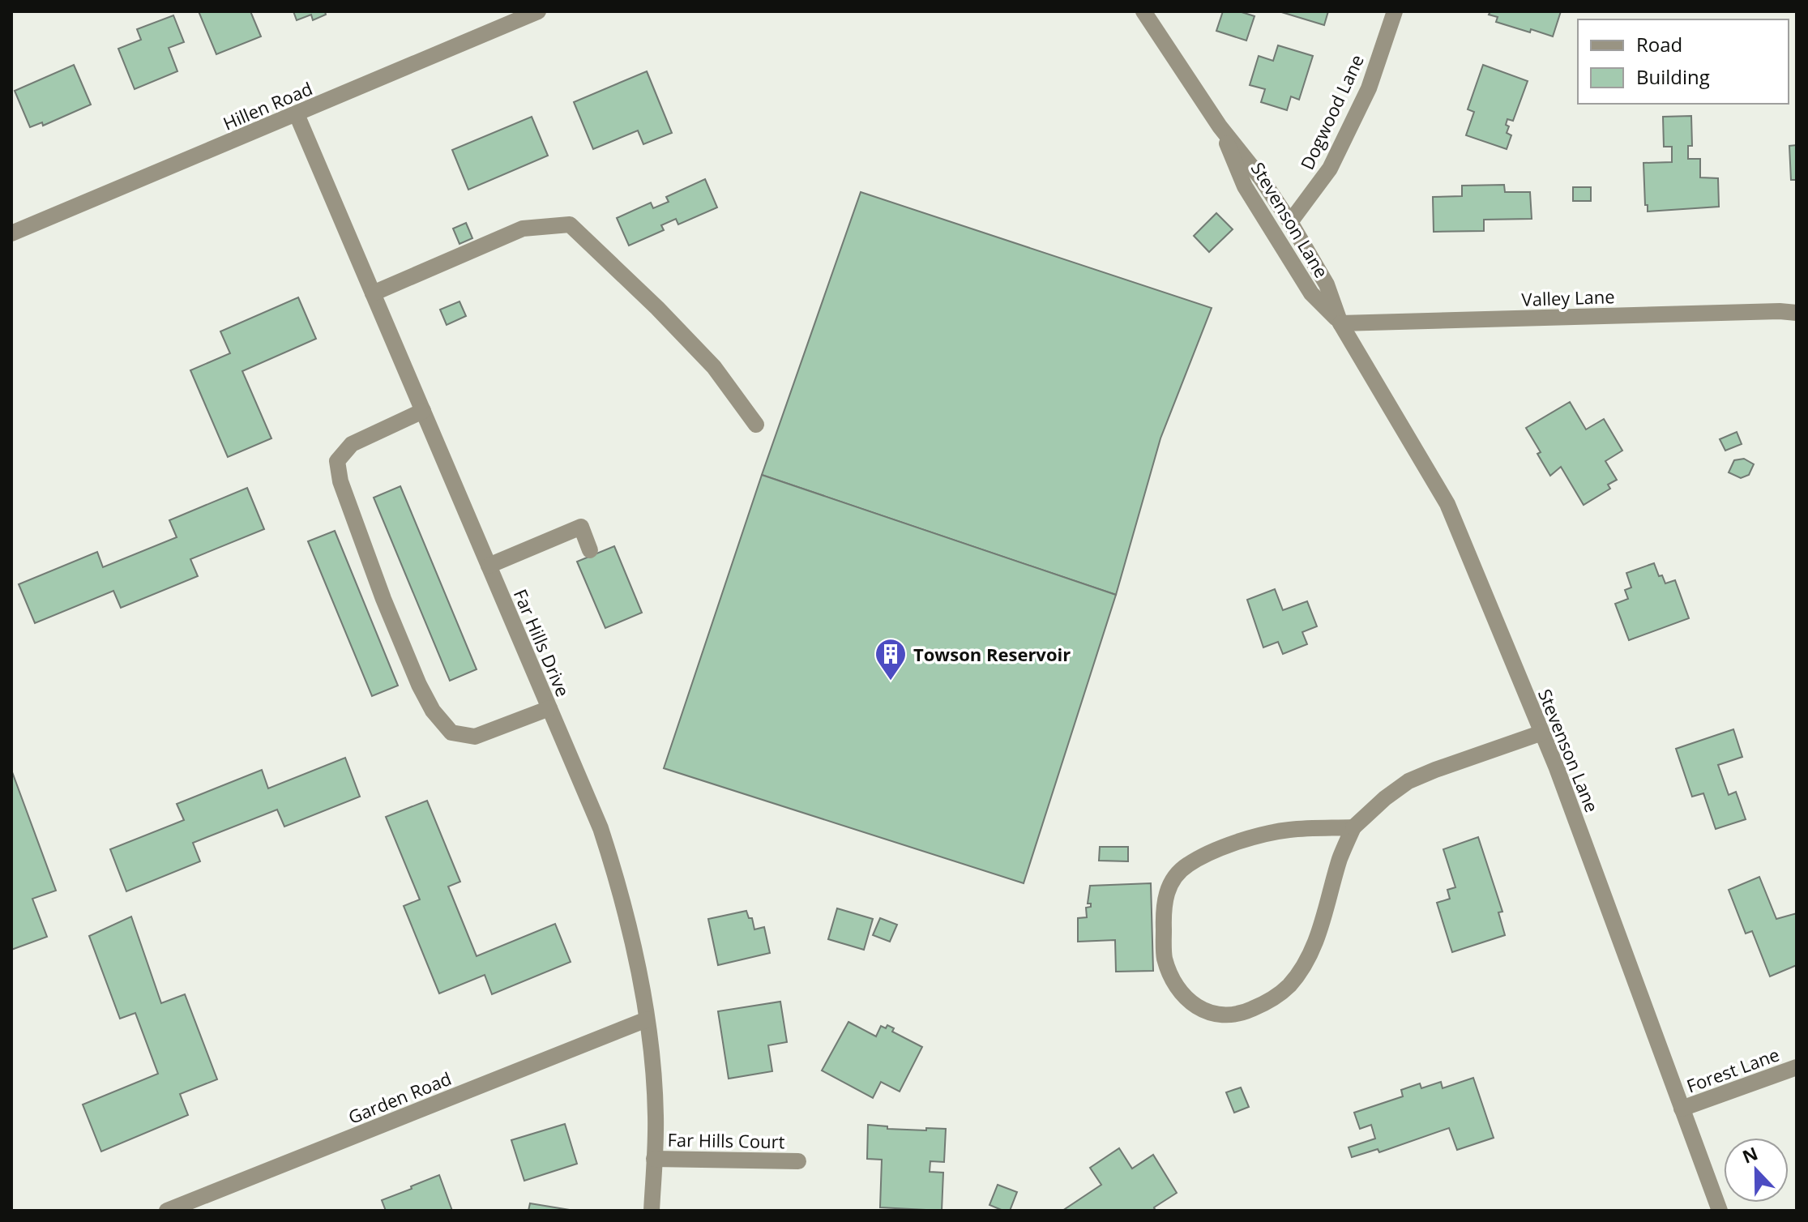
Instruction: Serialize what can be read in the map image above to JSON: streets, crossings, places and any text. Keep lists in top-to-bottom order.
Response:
{
  "streets": {
    "street": [
      "Hillen Road",
      "Dogwood Lane",
      "Stevenson Lane",
      "Valley Lane",
      "Far Hills Drive",
      "Forest Lane",
      "Garden Road",
      "Far Hills Court"
    ]
  },
  "crossings": [
    ["Hillen Road", "Far Hills Drive"],
    ["Dogwood Lane", "Stevenson Lane"],
    ["Stevenson Lane", "Valley Lane"],
    ["Stevenson Lane", "Forest Lane"],
    ["Far Hills Drive", "Garden Road"],
    ["Far Hills Drive", "Far Hills Court"]
  ],
  "places": {
    "building": ["Towson Reservoir"]
  },
  "legend": ["Road", "Building"],
  "north": "top"
}
